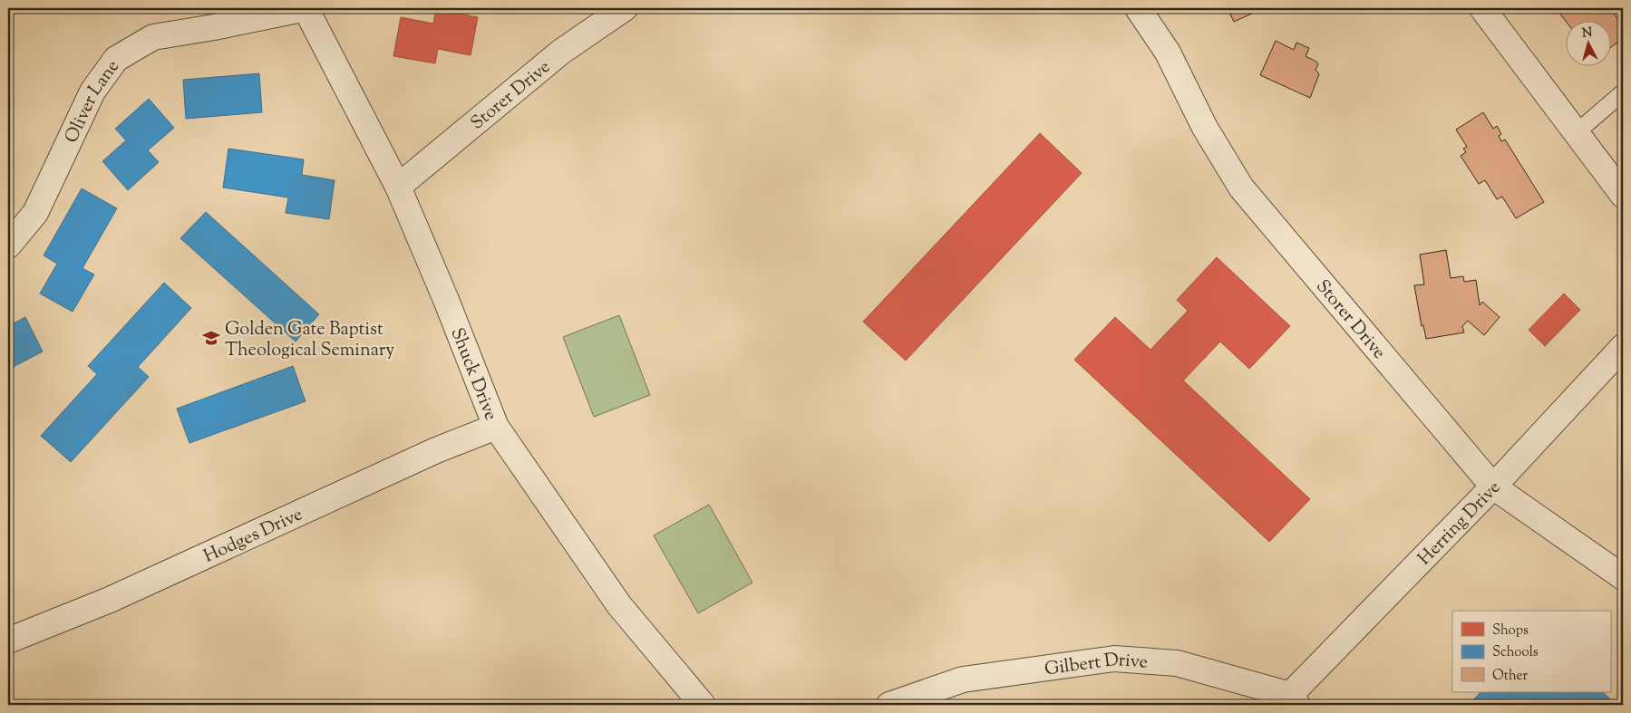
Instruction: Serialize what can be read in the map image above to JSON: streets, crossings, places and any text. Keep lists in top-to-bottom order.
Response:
{
  "streets": {
    "street": [
      "Storer Drive",
      "Oliver Lane",
      "Shuck Drive",
      "Herring Drive",
      "Hodges Drive",
      "Gilbert Drive"
    ]
  },
  "crossings": [
    ["Storer Drive", "Shuck Drive"],
    ["Storer Drive", "Herring Drive"],
    ["Oliver Lane", "Shuck Drive"],
    ["Shuck Drive", "Hodges Drive"],
    ["Herring Drive", "Gilbert Drive"]
  ],
  "places": {
    "school or university": ["Golden Gate Baptist Theological Seminary"]
  },
  "legend": ["Shops", "Schools", "Other"],
  "north": "top"
}
